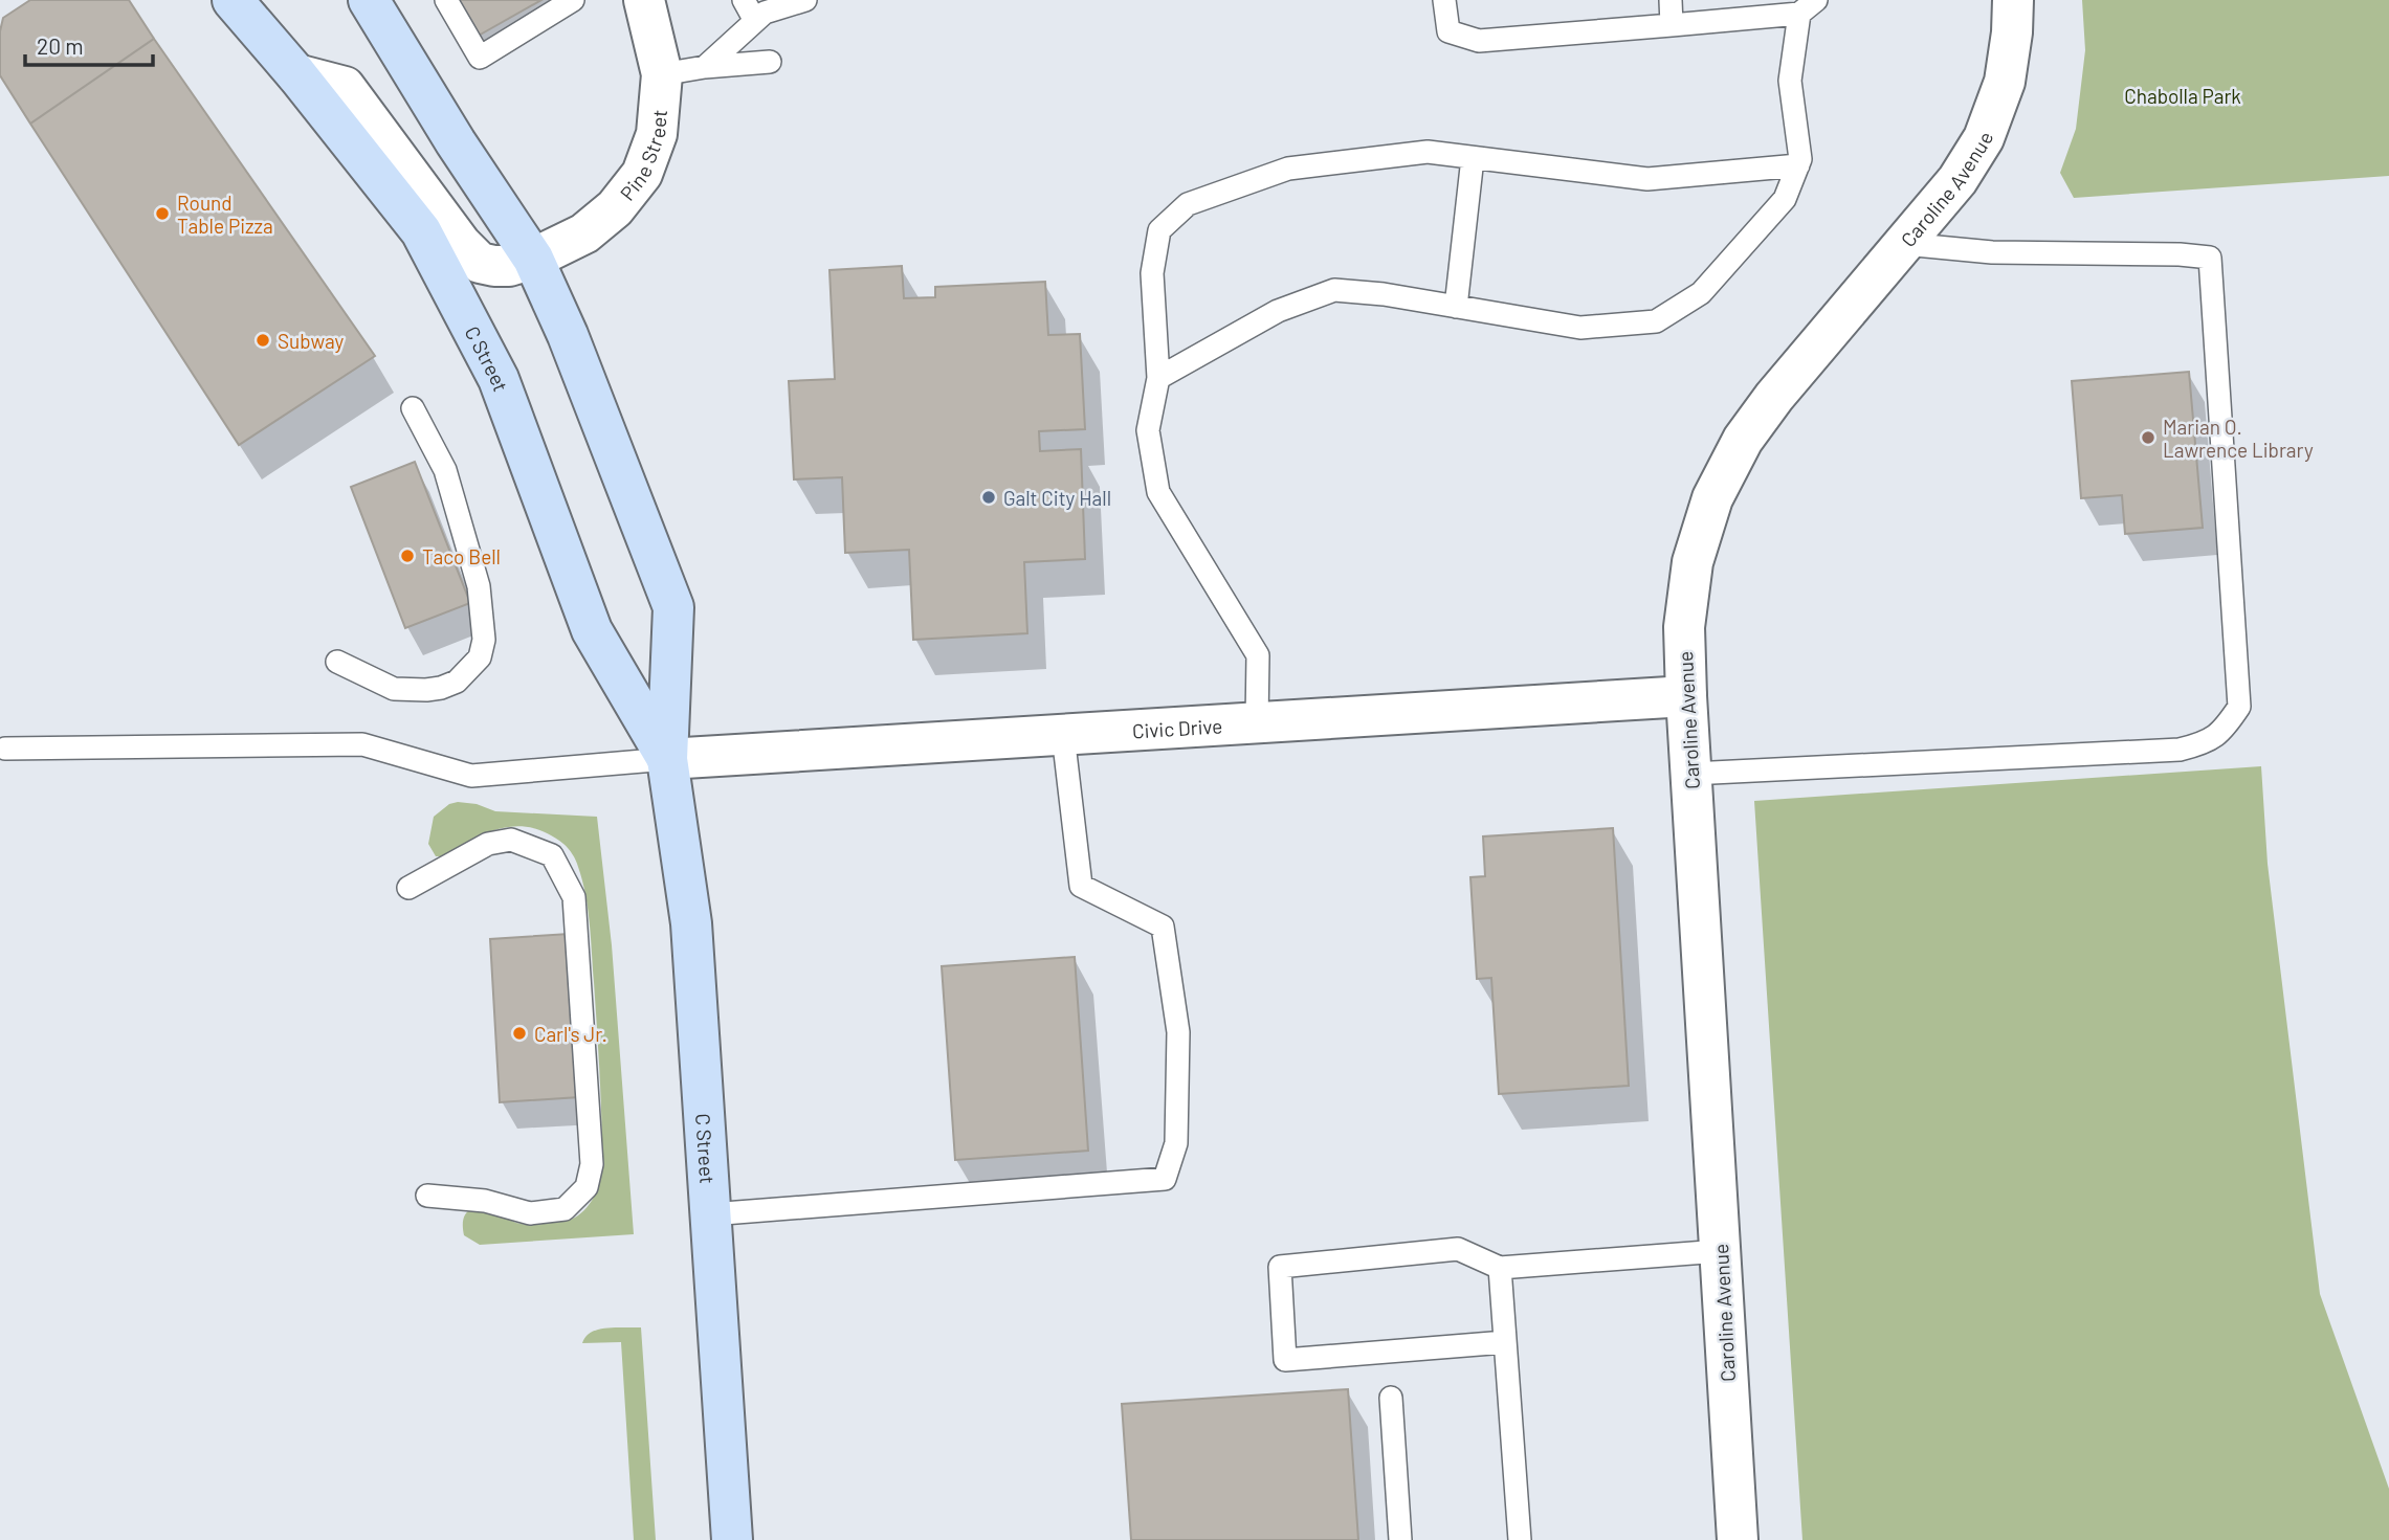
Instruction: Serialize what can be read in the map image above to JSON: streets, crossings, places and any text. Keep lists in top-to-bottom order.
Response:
{
  "streets": {
    "street": [
      "Pine Street",
      "Caroline Avenue",
      "C Street",
      "Civic Drive"
    ]
  },
  "crossings": [
    ["Pine Street", "C Street"],
    ["Caroline Avenue", "Civic Drive"],
    ["C Street", "Civic Drive"]
  ],
  "parks": ["Chabolla Park"],
  "places": [
    "Round Table Pizza",
    "Subway",
    "Marian O. Lawrence Library",
    "Galt City Hall",
    "Taco Bell",
    "Carl's Jr."
  ],
  "scale_bar": "20 m"
}
